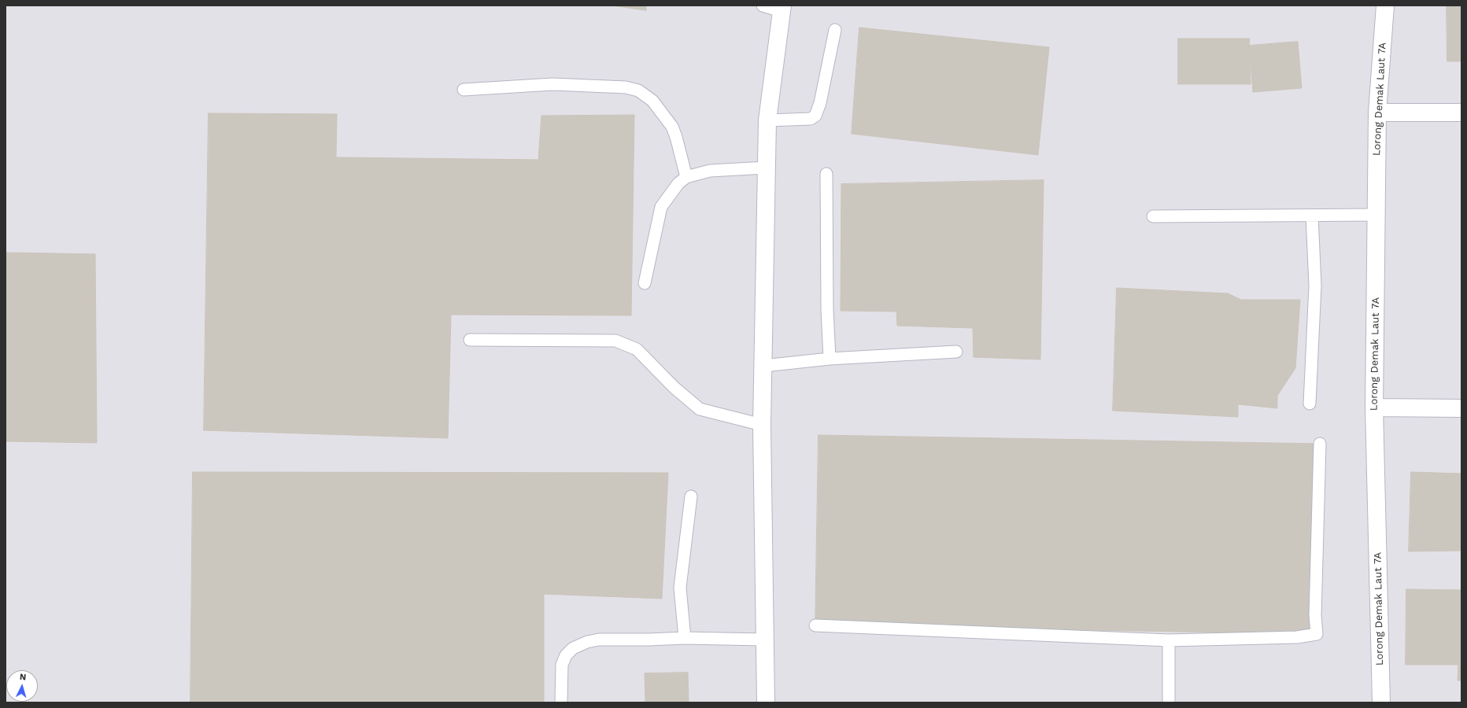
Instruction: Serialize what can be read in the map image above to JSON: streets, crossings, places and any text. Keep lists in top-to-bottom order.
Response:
{
  "streets": {
    "street": ["Lorong Demak Laut 7A"]
  },
  "north": "top"
}
